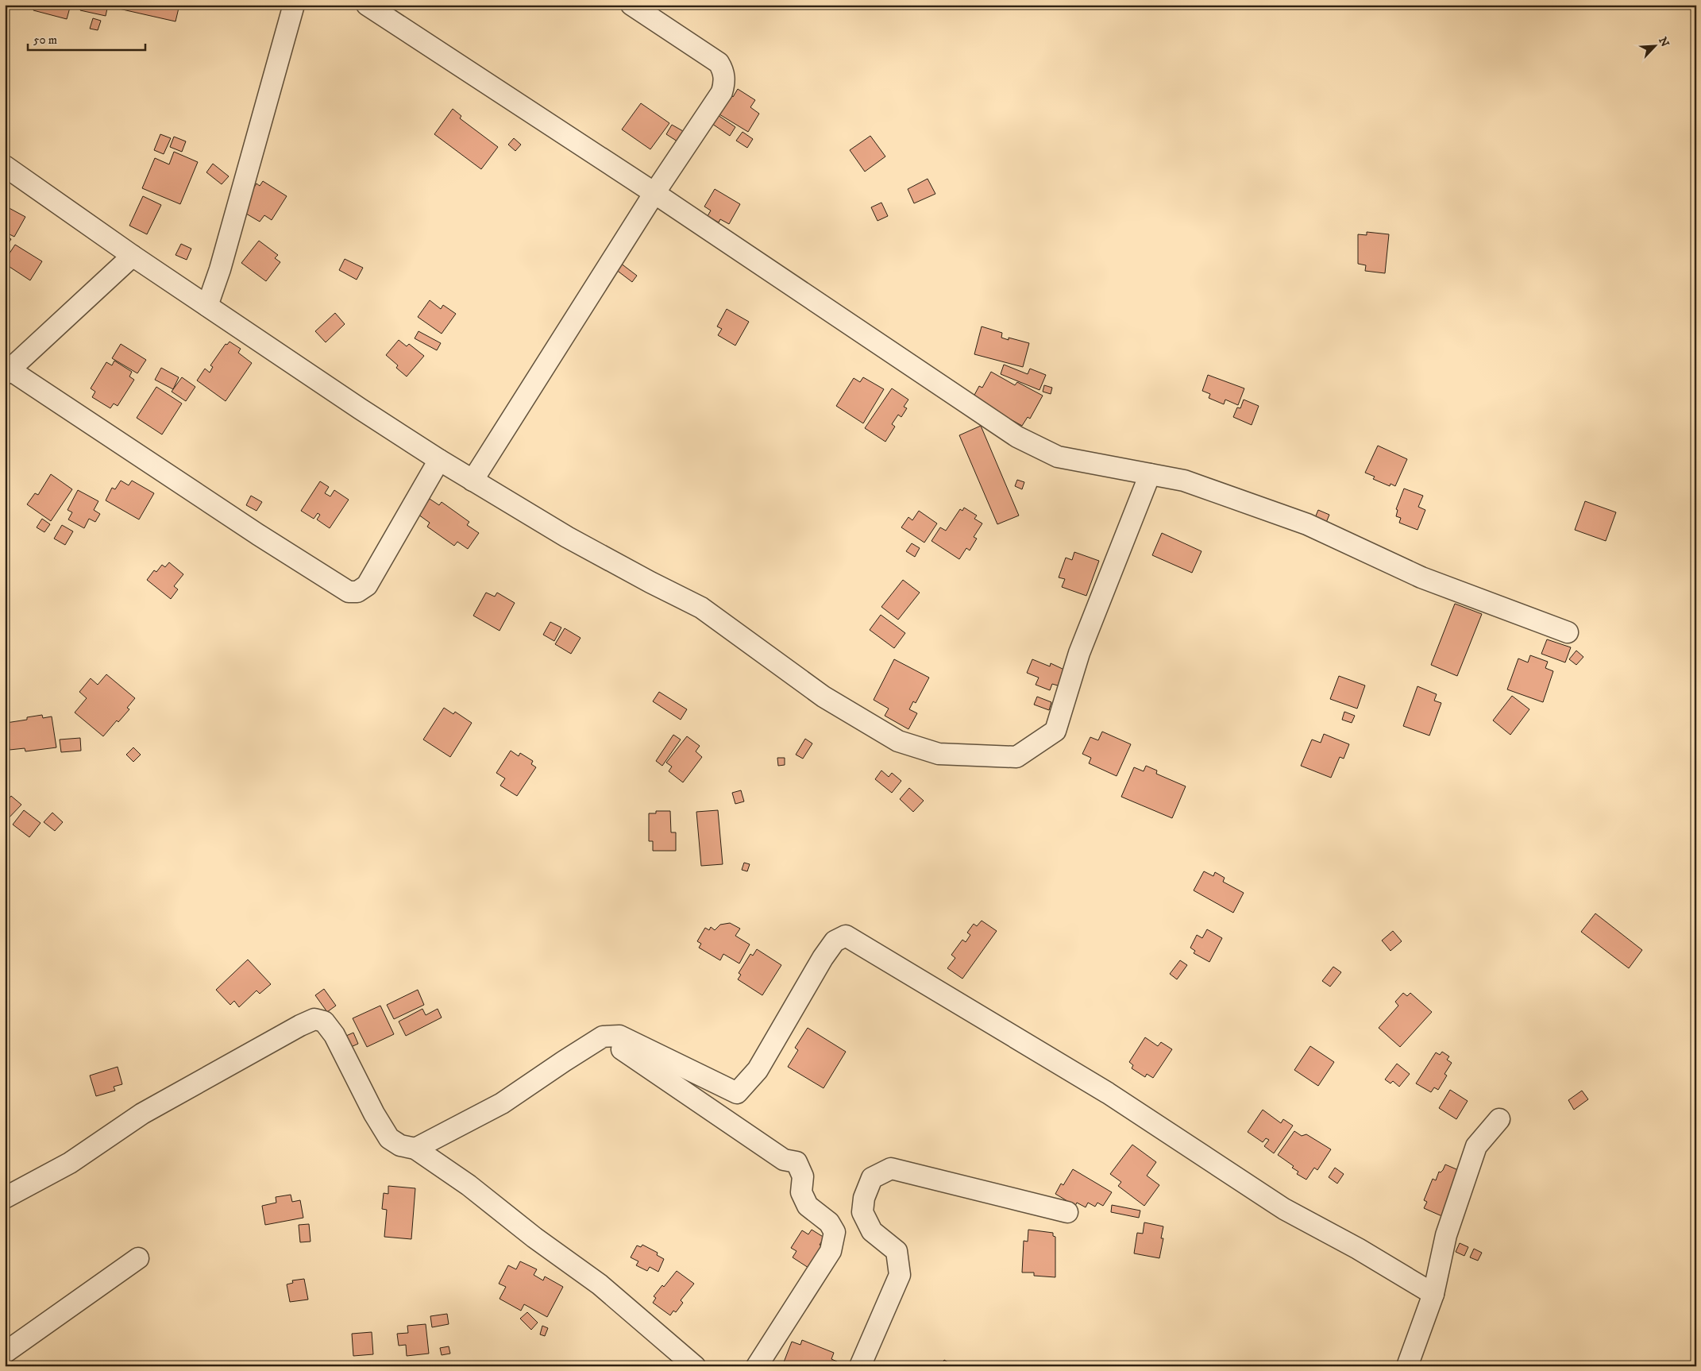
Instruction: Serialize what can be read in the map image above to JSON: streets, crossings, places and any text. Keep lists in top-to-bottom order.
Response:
{
  "scale_bar": "50 m",
  "north": "top right"
}
